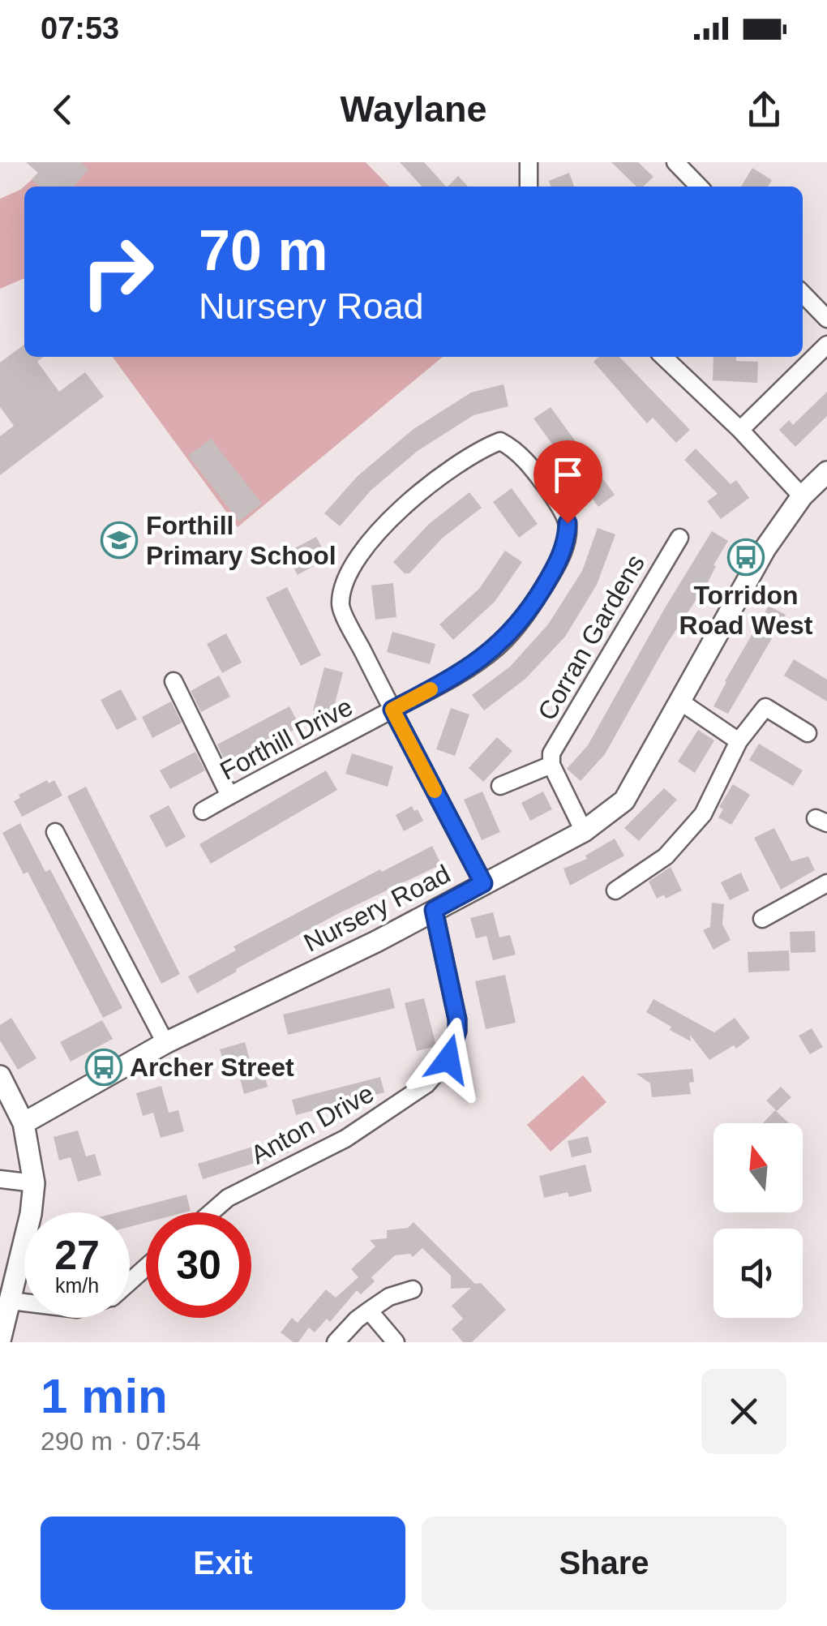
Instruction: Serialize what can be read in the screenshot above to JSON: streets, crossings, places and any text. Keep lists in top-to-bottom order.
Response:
{
  "streets": {
    "street": [
      "Corran Gardens",
      "Forthill Drive",
      "Nursery Road",
      "Anton Drive"
    ]
  },
  "crossings": [
    ["Corran Gardens", "Nursery Road"],
    ["Forthill Drive", "Nursery Road"],
    ["Nursery Road", "Anton Drive"]
  ],
  "places": {
    "school or university": ["Forthill Primary School"],
    "bus stop": ["Torridon Road West", "Archer Street"]
  },
  "north": "top",
  "page": {
    "status": "07:53",
    "header": "Waylane",
    "turn": ["70 m", "Nursery Road"],
    "speed": "27 km/h",
    "limit": "30",
    "heading": ["1 min", "290 m · 07:54"],
    "buttons": ["Exit", "Share"]
  }
}
